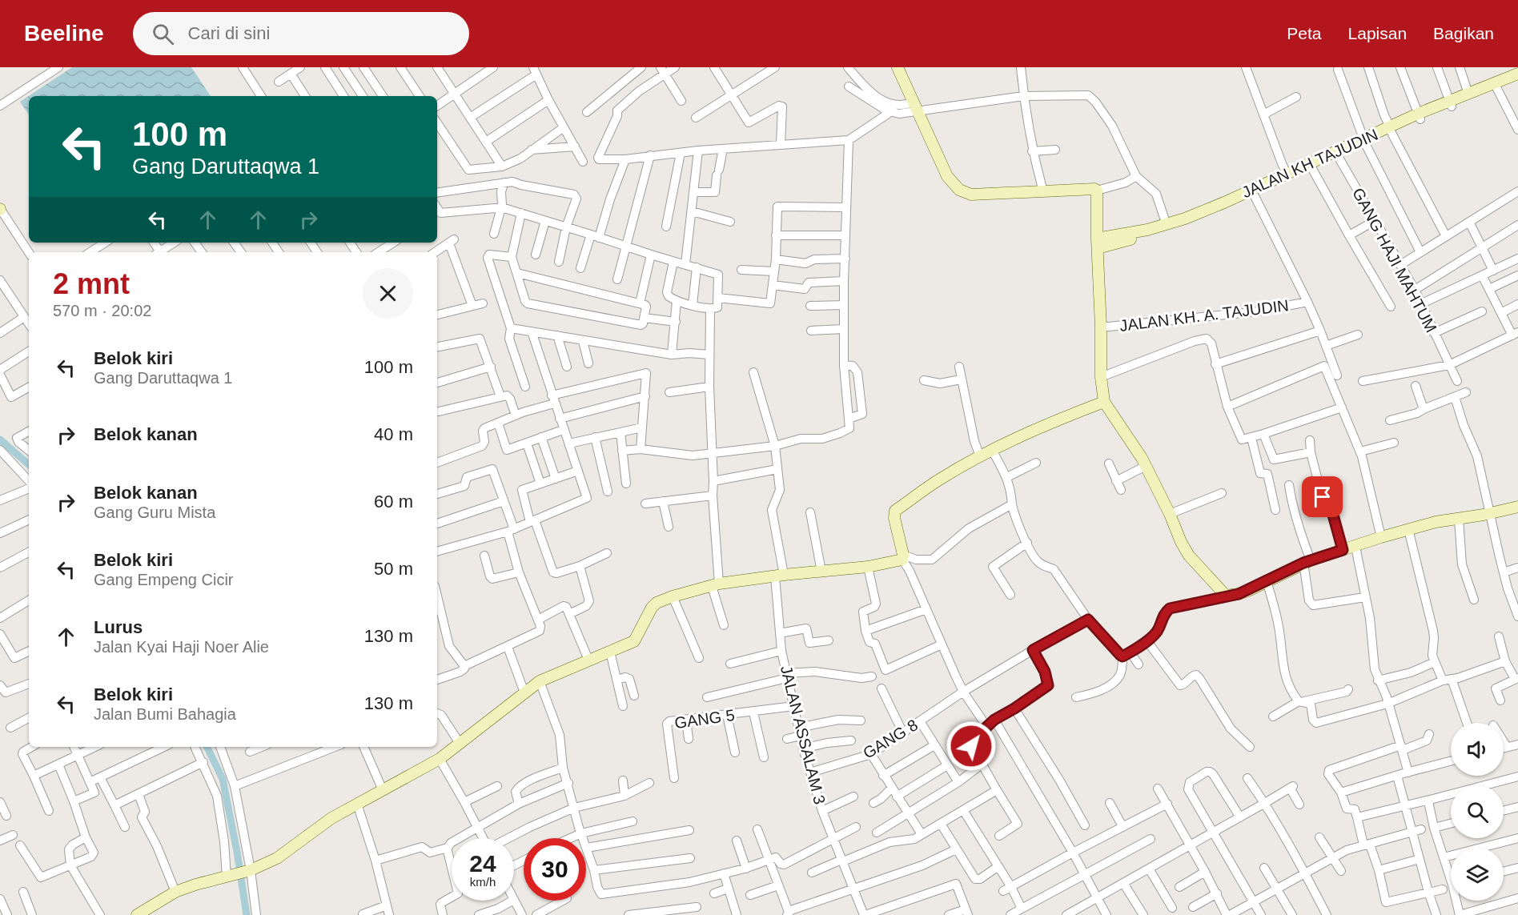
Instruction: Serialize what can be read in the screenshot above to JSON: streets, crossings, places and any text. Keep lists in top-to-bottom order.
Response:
{
  "streets": {
    "street": [
      "JALAN KH TAJUDIN",
      "GANG HAJI MAHTUM",
      "JALAN KH. A. TAJUDIN",
      "GANG 5",
      "JALAN ASSALAM 3",
      "GANG 8"
    ]
  },
  "crossings": [
    ["JALAN KH TAJUDIN", "GANG HAJI MAHTUM"],
    ["GANG 5", "JALAN ASSALAM 3"],
    ["JALAN ASSALAM 3", "GANG 8"]
  ],
  "page": {
    "header": "Beeline",
    "search": "Cari di sini",
    "nav": ["Peta", "Lapisan", "Bagikan"],
    "turn": ["100 m", "Gang Daruttaqwa 1"],
    "heading": ["2 mnt", "570 m · 20:02"],
    "list": [
      {
        "name": "Belok kiri",
        "note": "Gang Daruttaqwa 1",
        "value": "100 m"
      },
      {
        "name": "Belok kanan",
        "value": "40 m"
      },
      {
        "name": "Belok kanan",
        "note": "Gang Guru Mista",
        "value": "60 m"
      },
      {
        "name": "Belok kiri",
        "note": "Gang Empeng Cicir",
        "value": "50 m"
      },
      {
        "name": "Lurus",
        "note": "Jalan Kyai Haji Noer Alie",
        "value": "130 m"
      },
      {
        "name": "Belok kiri",
        "note": "Jalan Bumi Bahagia",
        "value": "130 m"
      }
    ],
    "speed": "24 km/h",
    "limit": "30"
  }
}
